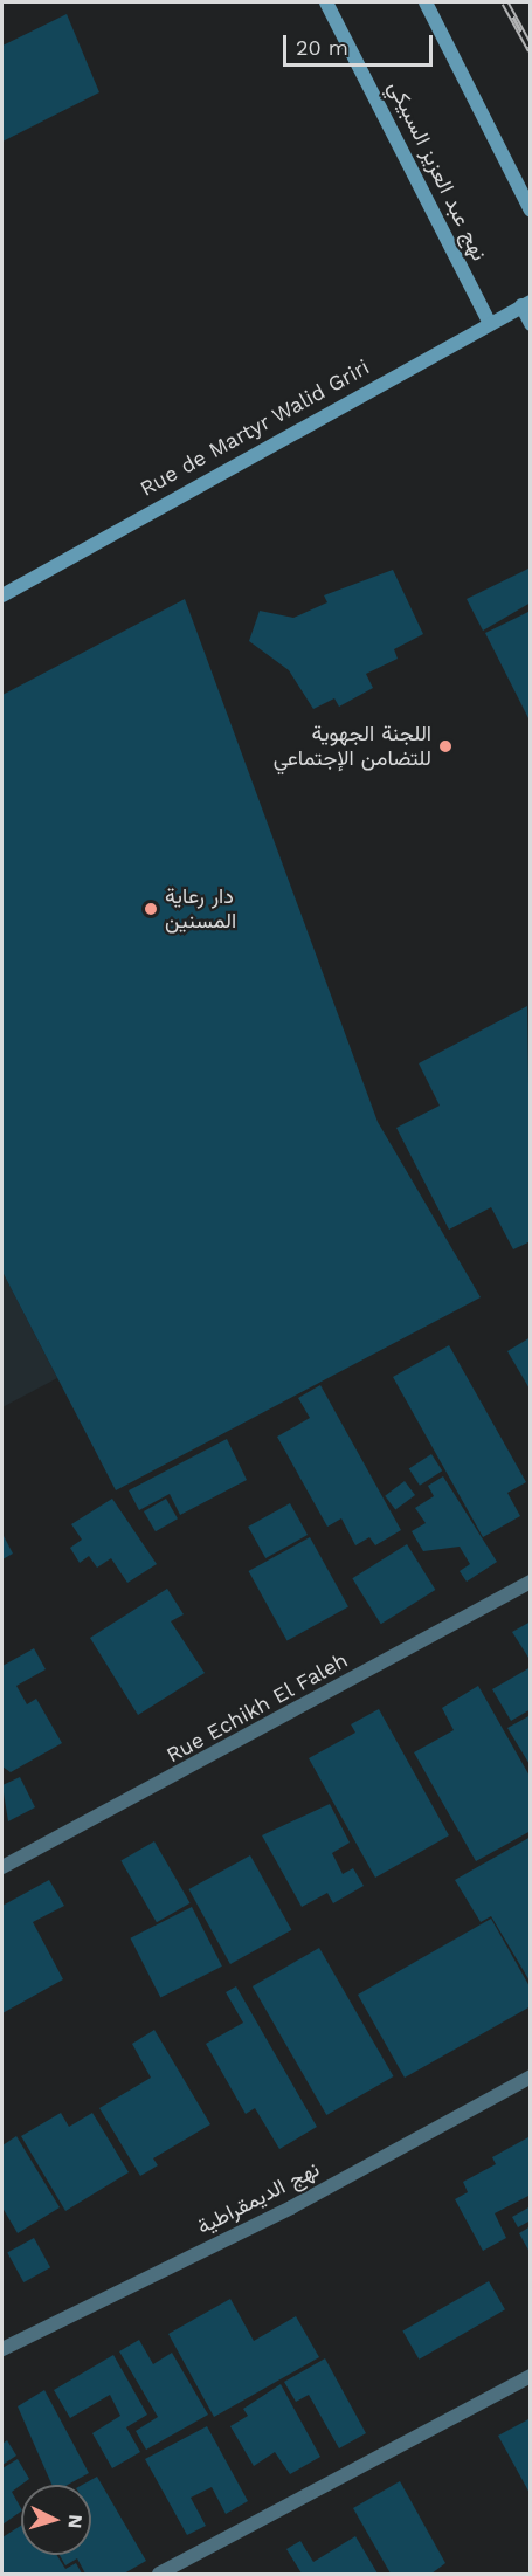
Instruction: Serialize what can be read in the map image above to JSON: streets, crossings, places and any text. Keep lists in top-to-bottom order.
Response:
{
  "streets": {
    "street": [
      "نهج عبد العزيز السبيكي",
      "Rue de Martyr Walid Griri",
      "Rue Echikh El Faleh",
      "نهج الديمقراطية"
    ]
  },
  "crossings": [
    ["نهج عبد العزيز السبيكي", "Rue de Martyr Walid Griri"]
  ],
  "places": ["اللجنة الجهوية للتضامن الإجتماعي", "دار رعاية المسنين"],
  "scale_bar": "20 m",
  "north": "right"
}
